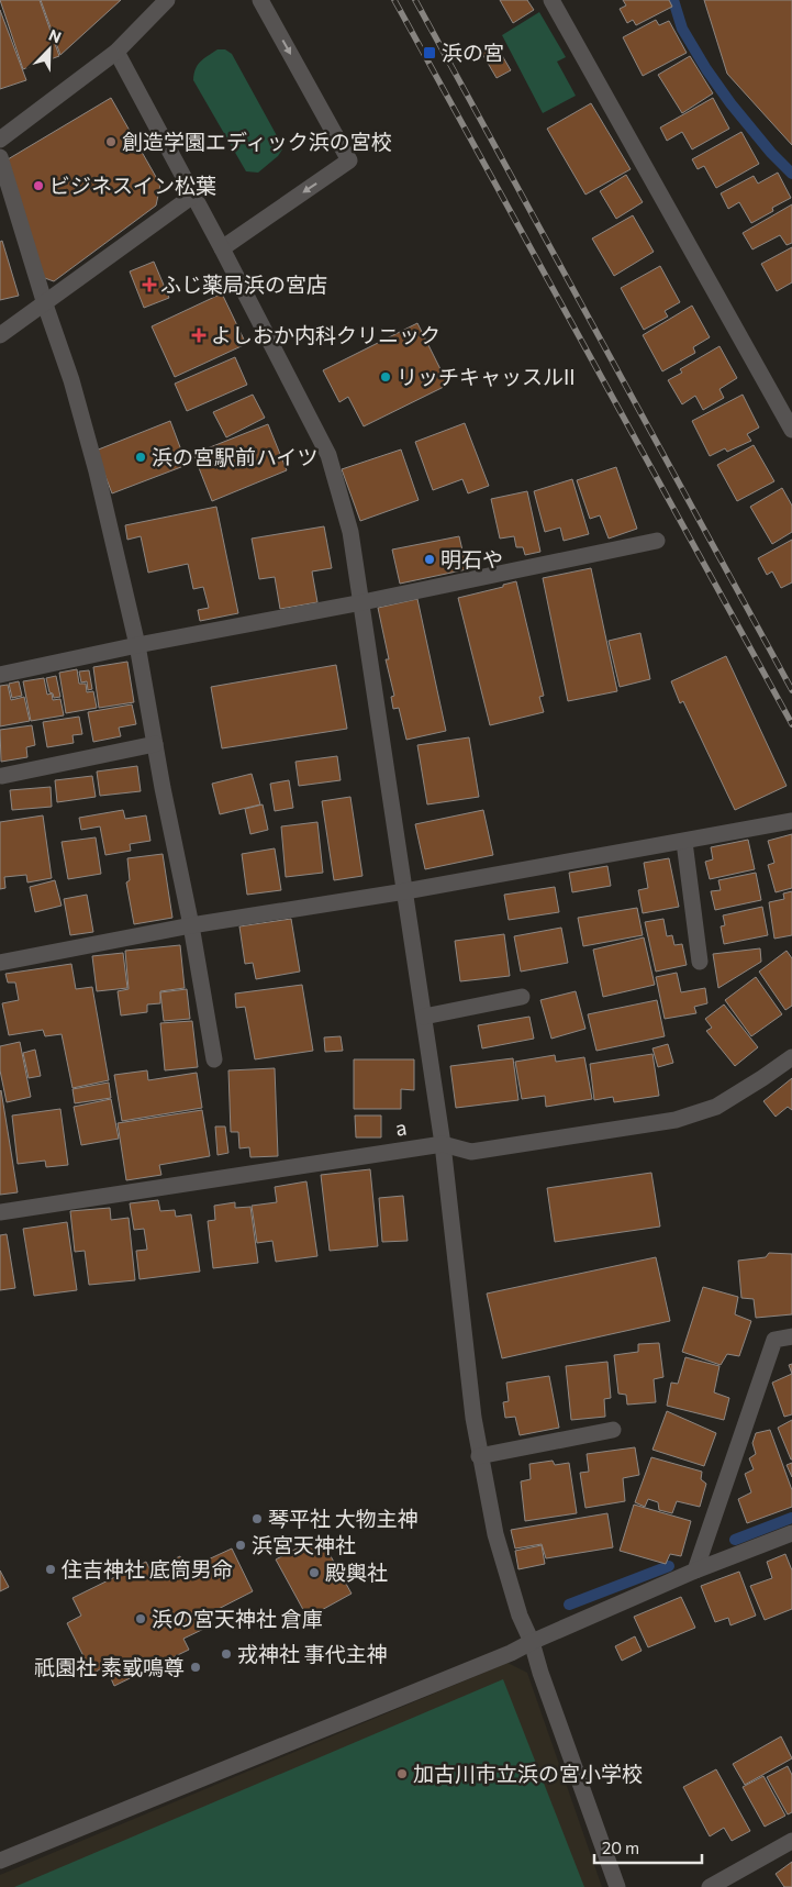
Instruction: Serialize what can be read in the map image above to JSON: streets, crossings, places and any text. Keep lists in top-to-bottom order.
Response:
{
  "streets": {
    "street": ["a"]
  },
  "places": {
    "transit": ["浜の宮"],
    "other": [
      "創造学園エディック浜の宮校",
      "ビジネスイン松葉",
      "リッチキャッスルII",
      "浜の宮駅前ハイツ",
      "明石や",
      "琴平社 大物主神",
      "浜宮天神社",
      "住吉神社 底筒男命",
      "殿輿社",
      "浜の宮天神社 倉庫",
      "戎神社 事代主神",
      "祇園社 素戜鳴尊",
      "加古川市立浜の宮小学校"
    ],
    "health": ["ふじ薬局浜の宮店", "よしおか内科クリニック"]
  },
  "scale_bar": "20 m",
  "north": "top right"
}
